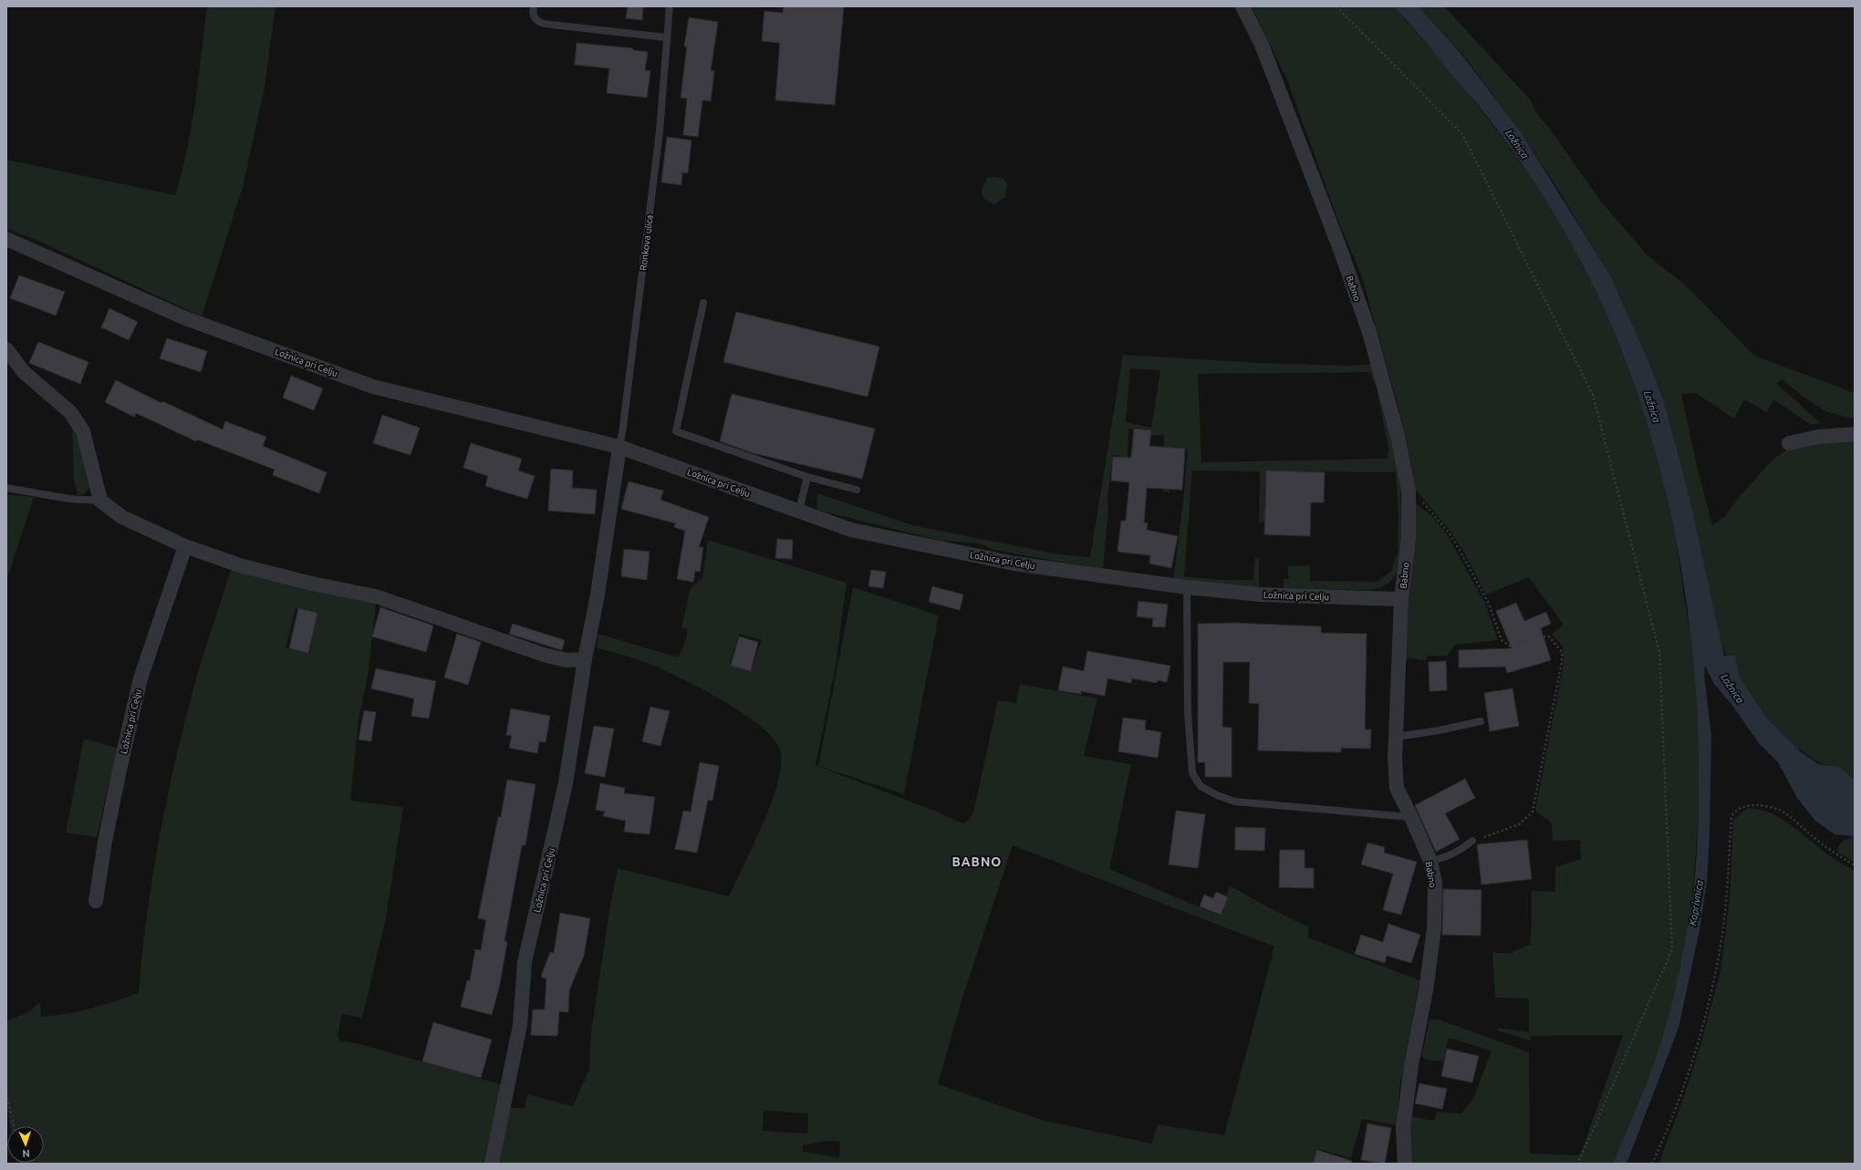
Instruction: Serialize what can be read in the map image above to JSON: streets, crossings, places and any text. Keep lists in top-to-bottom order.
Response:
{
  "streets": {
    "street": ["Babno", "Ložnica pri Celju"],
    "lane": ["Ronkova ulica"]
  },
  "crossings": [
    ["Ronkova ulica", "Ložnica pri Celju"],
    ["Babno", "Ložnica pri Celju"]
  ],
  "districts": ["BABNO"],
  "water": ["Ložnica", "Koprivnica"],
  "north": "bottom"
}
